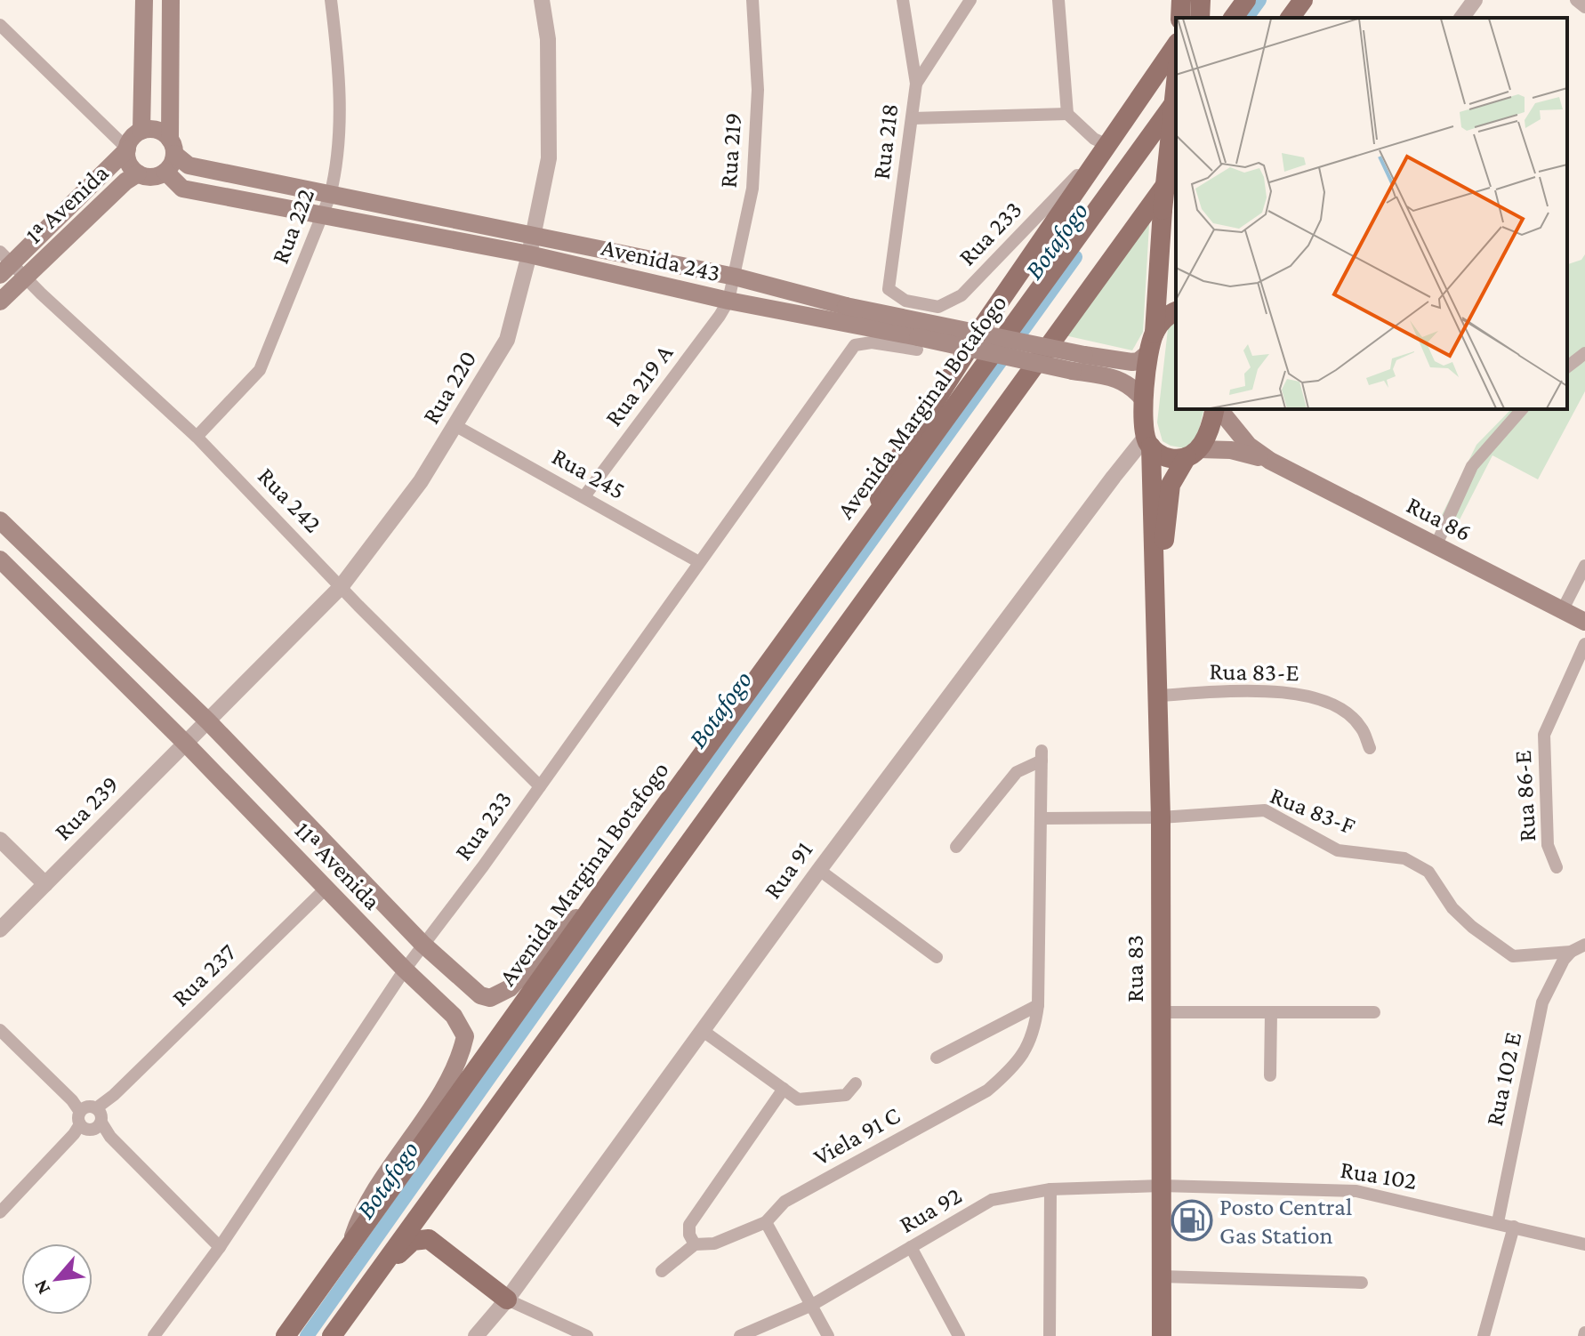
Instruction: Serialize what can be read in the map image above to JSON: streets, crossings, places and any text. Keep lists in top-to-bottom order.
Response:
{
  "streets": {
    "main road": [
      "1ª Avenida",
      "Avenida 243",
      "Avenida Marginal Botafogo",
      "Rua 86",
      "11ª Avenida",
      "Rua 83"
    ],
    "street": [
      "Rua 218",
      "Rua 219",
      "Rua 222",
      "Rua 233",
      "Rua 219 A",
      "Rua 220",
      "Rua 245",
      "Rua 242",
      "Rua 83-E",
      "Rua 86-E",
      "Rua 239",
      "Rua 83-F",
      "Rua 91",
      "Rua 237",
      "Rua 102 E",
      "Viela 91 C",
      "Rua 102",
      "Rua 92"
    ]
  },
  "crossings": [
    ["Rua 218", "Rua 233"],
    ["Rua 219", "Avenida 243"],
    ["Rua 219", "Rua 219 A"],
    ["1ª Avenida", "Avenida 243"],
    ["1ª Avenida", "Rua 242"],
    ["Rua 222", "Avenida 243"],
    ["Rua 222", "Rua 242"],
    ["Rua 233", "Avenida 243"],
    ["Rua 233", "Rua 245"],
    ["Rua 233", "Rua 242"],
    ["Rua 233", "11ª Avenida"],
    ["Avenida 243", "Rua 219 A"],
    ["Avenida 243", "Rua 220"],
    ["Avenida 243", "Rua 83"],
    ["Rua 219 A", "Rua 245"],
    ["Rua 220", "Rua 245"],
    ["Rua 220", "Rua 242"],
    ["Rua 220", "Rua 239"],
    ["Rua 220", "11ª Avenida"],
    ["Avenida Marginal Botafogo", "11ª Avenida"],
    ["Rua 86", "Rua 83"],
    ["Rua 83-E", "Rua 83"],
    ["Rua 239", "11ª Avenida"],
    ["Rua 83-F", "Rua 83"],
    ["Rua 83-F", "Rua 102 E"],
    ["Rua 83-F", "Viela 91 C"],
    ["11ª Avenida", "Rua 237"],
    ["Rua 91", "Rua 83"],
    ["Rua 83", "Rua 102"],
    ["Rua 83", "Rua 92"],
    ["Rua 102 E", "Rua 102"],
    ["Rua 102", "Rua 92"]
  ],
  "water": ["Botafogo"],
  "places": {
    "fuel station": ["Posto Central Gas Station"]
  },
  "north": "bottom left"
}
